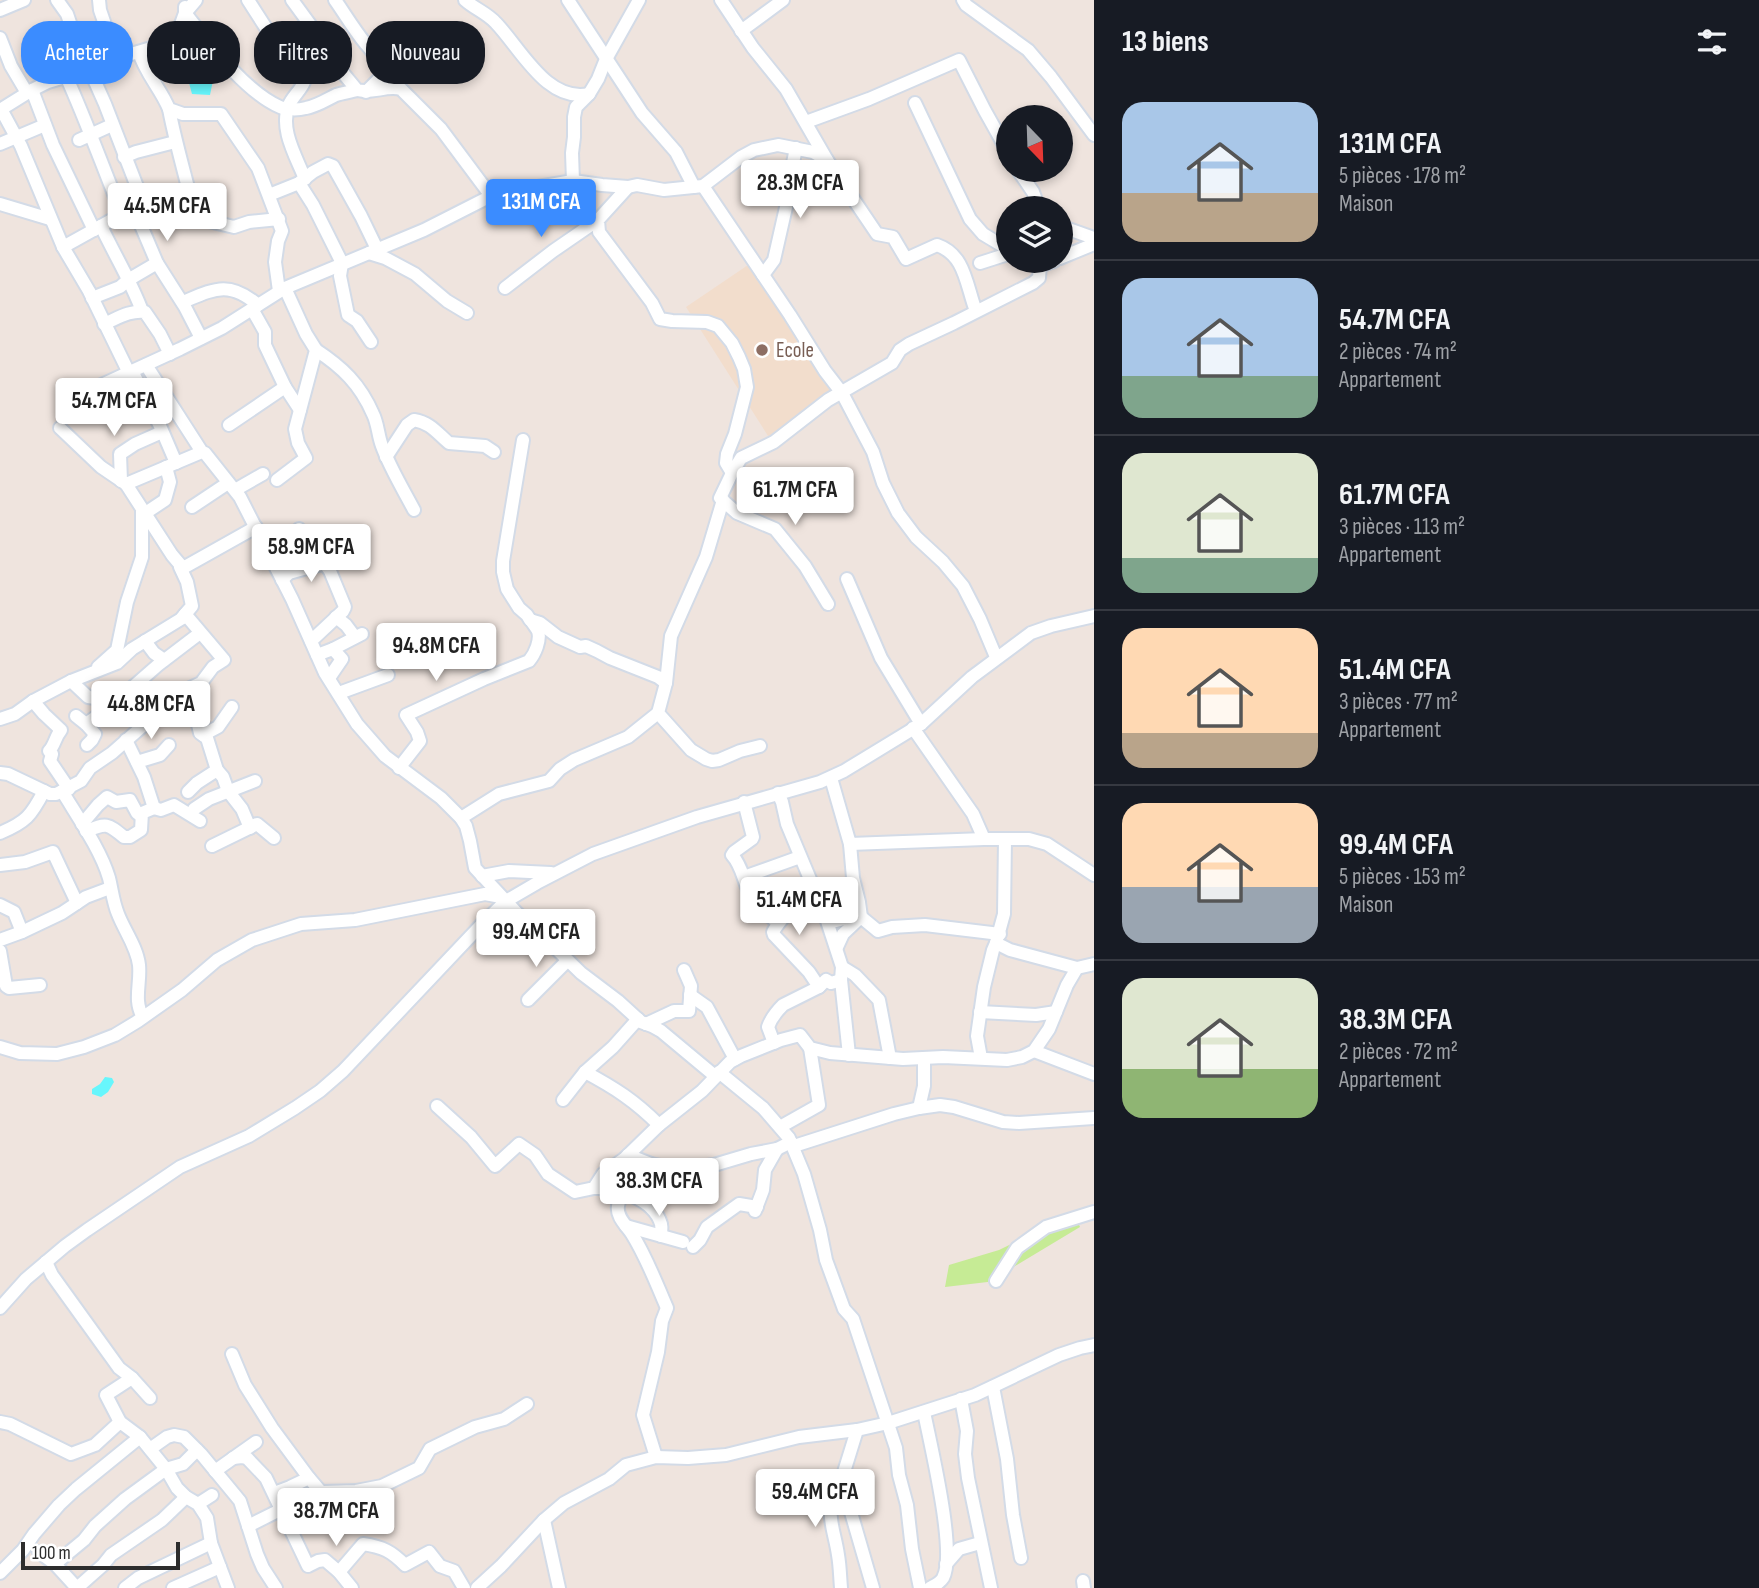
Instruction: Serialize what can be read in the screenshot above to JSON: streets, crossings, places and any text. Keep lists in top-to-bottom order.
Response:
{
  "places": ["Ecole"],
  "scale_bar": "100 m",
  "north": "bottom right",
  "page": {
    "heading": "13 biens",
    "chip": [
      "Acheter",
      "Louer",
      "Filtres",
      "Nouveau"
    ],
    "list": [
      {
        "name": "131M CFA",
        "note": "5 pièces · 178 m² · Maison"
      },
      {
        "name": "54.7M CFA",
        "note": "2 pièces · 74 m² · Appartement"
      },
      {
        "name": "61.7M CFA",
        "note": "3 pièces · 113 m² · Appartement"
      },
      {
        "name": "51.4M CFA",
        "note": "3 pièces · 77 m² · Appartement"
      },
      {
        "name": "99.4M CFA",
        "note": "5 pièces · 153 m² · Maison"
      },
      {
        "name": "38.3M CFA",
        "note": "2 pièces · 72 m² · Appartement"
      }
    ],
    "price": [
      "28.3M CFA",
      "131M CFA",
      "44.5M CFA",
      "54.7M CFA",
      "61.7M CFA",
      "58.9M CFA",
      "94.8M CFA",
      "44.8M CFA",
      "51.4M CFA",
      "99.4M CFA",
      "38.3M CFA",
      "59.4M CFA",
      "38.7M CFA"
    ],
    "scale": "100 m"
  }
}
